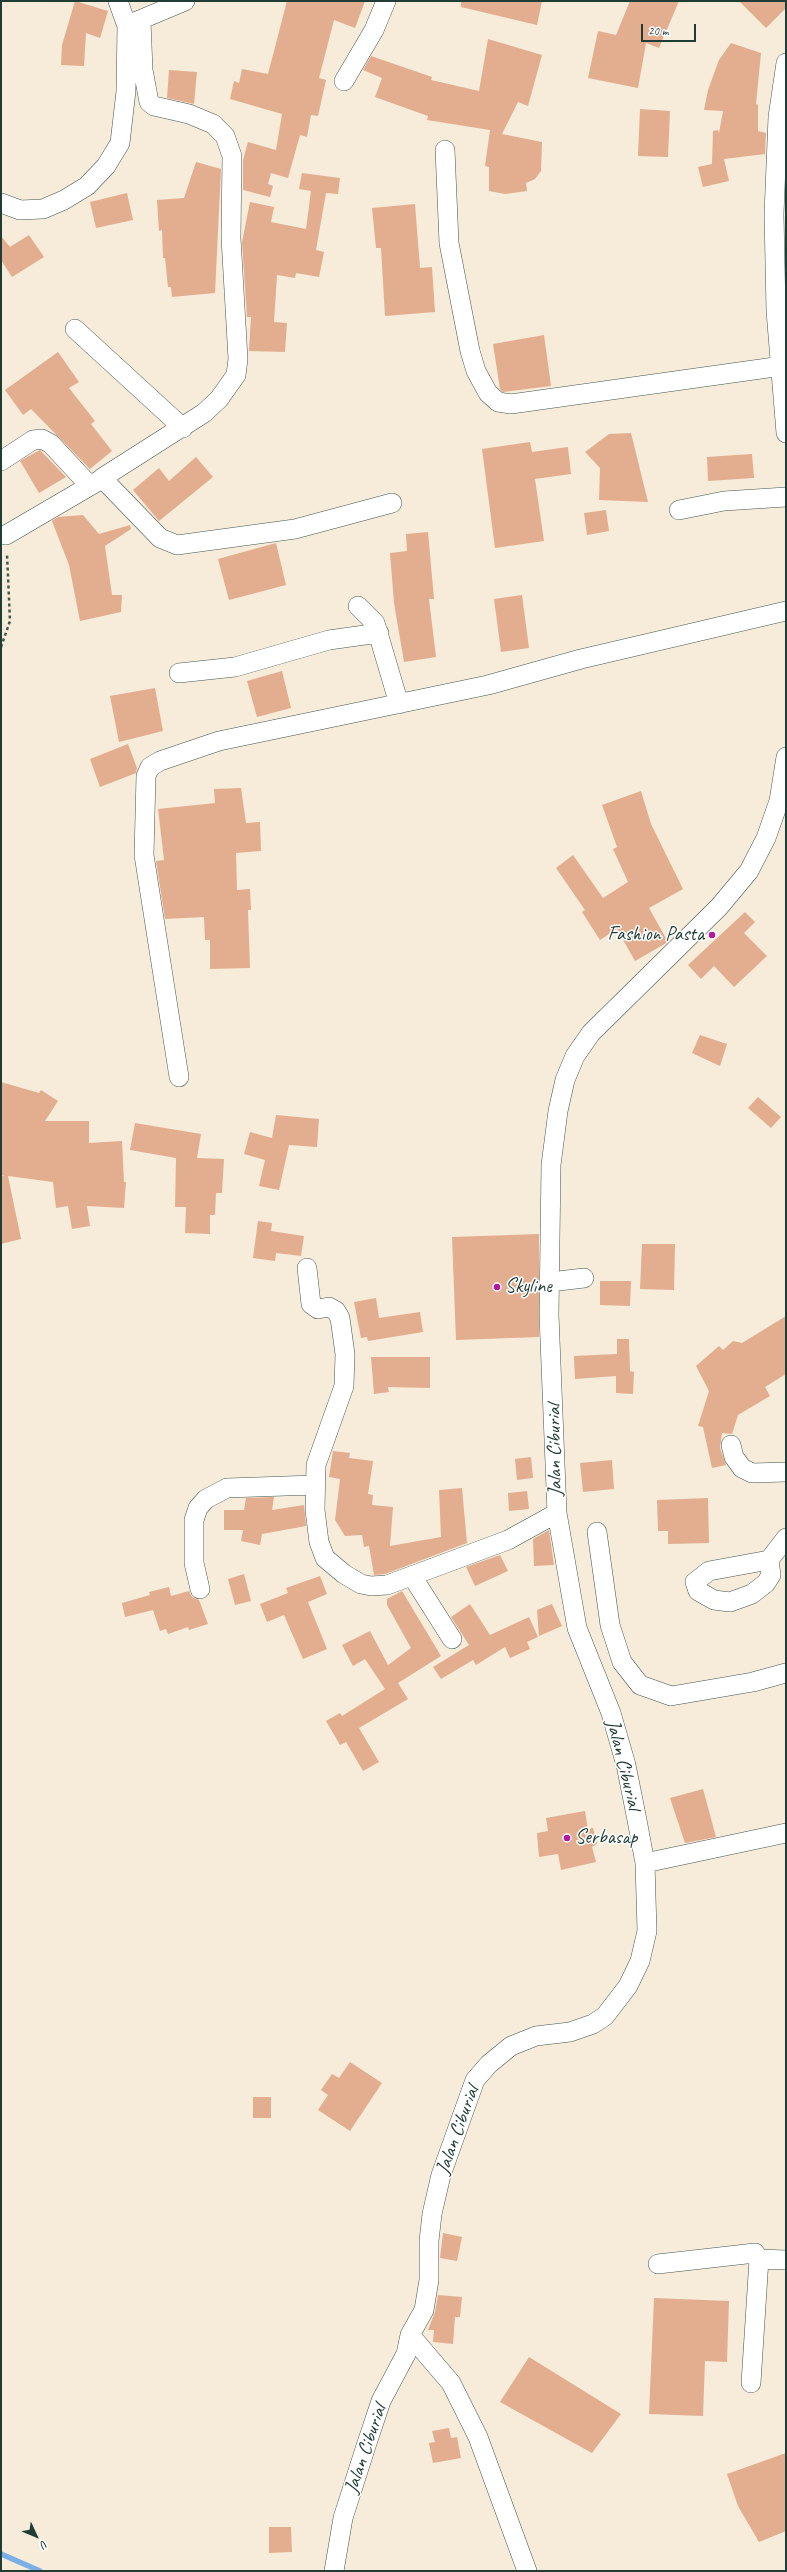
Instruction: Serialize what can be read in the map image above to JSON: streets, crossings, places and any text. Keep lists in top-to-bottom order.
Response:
{
  "streets": {
    "street": ["Jalan Ciburial"]
  },
  "places": ["Fashion Pasta", "Skyline", "Serbasap"],
  "scale_bar": "20 m",
  "north": "bottom right"
}
